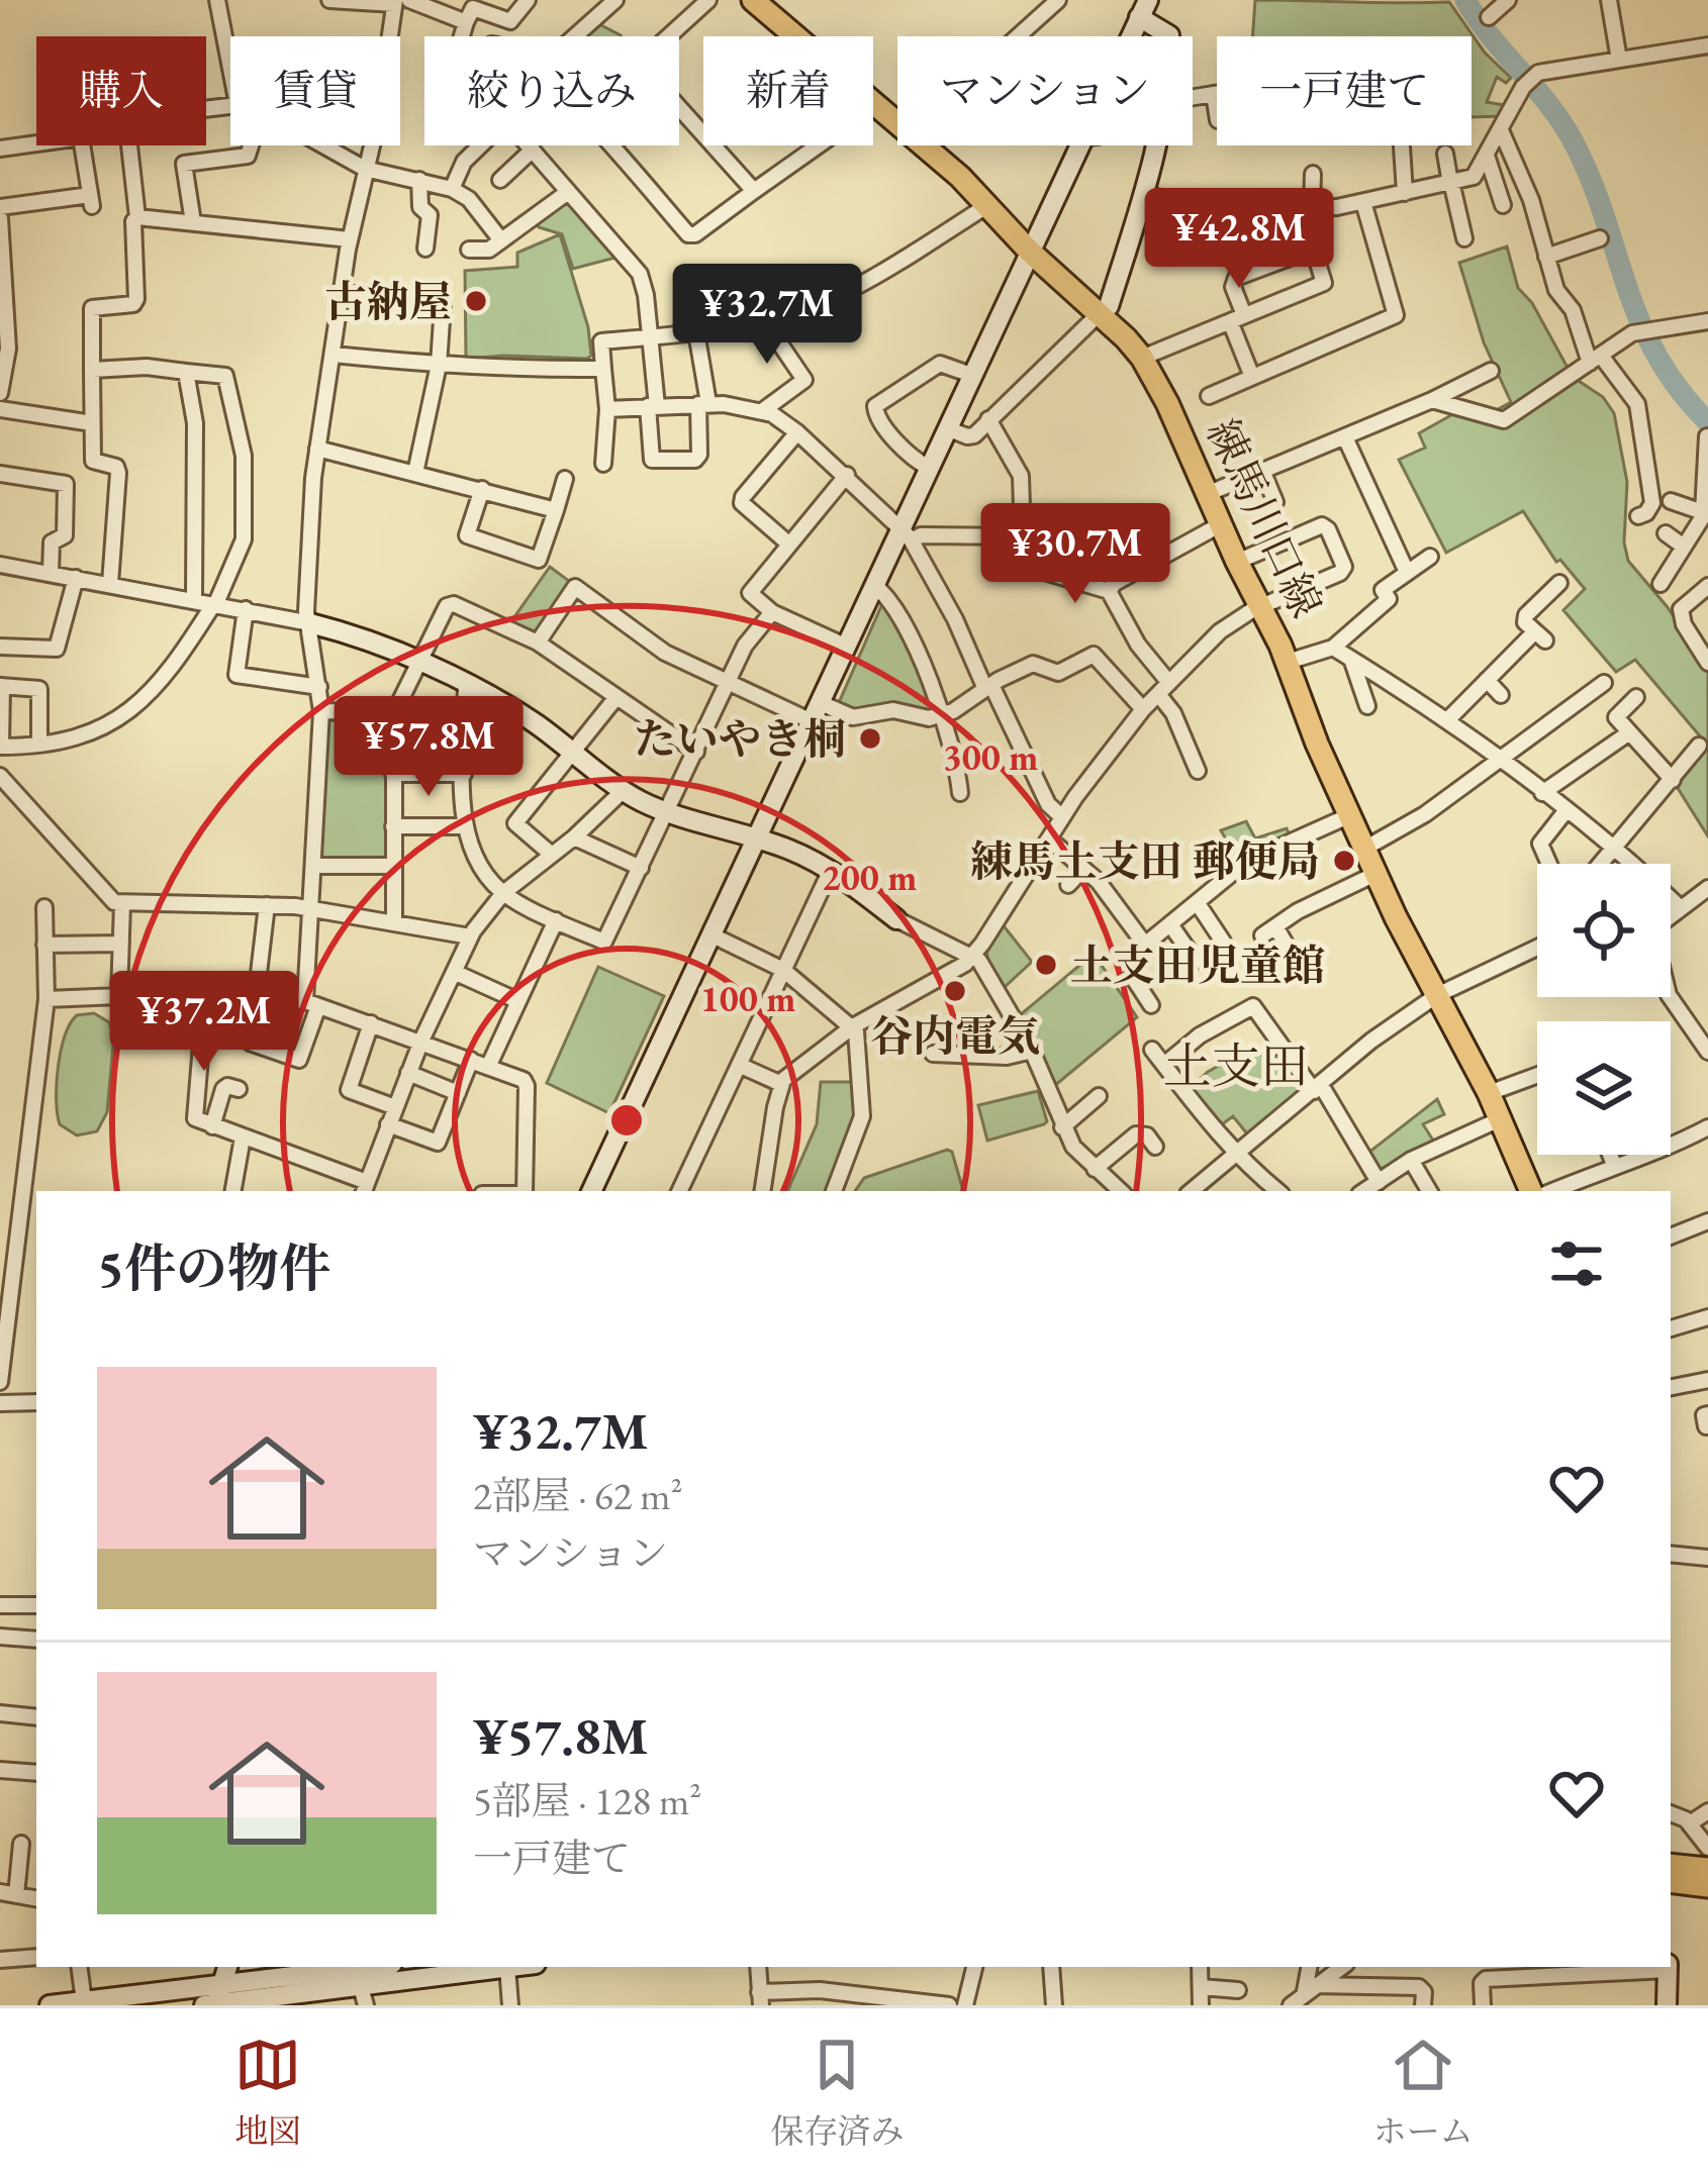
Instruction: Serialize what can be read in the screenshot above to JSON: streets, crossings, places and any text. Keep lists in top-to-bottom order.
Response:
{
  "streets": {
    "main road": ["練馬川口線"]
  },
  "districts": ["土支田"],
  "places": [
    "古納屋",
    "たいやき桐",
    "練馬土支田 郵便局",
    "土支田児童館",
    "谷内電気"
  ],
  "page": {
    "chip": [
      "購入",
      "賃貸",
      "絞り込み",
      "新着",
      "マンション",
      "一戸建て"
    ],
    "price": [
      "¥42.8M",
      "¥32.7M",
      "¥30.7M",
      "¥57.8M",
      "¥37.2M"
    ],
    "heading": "5件の物件",
    "list": [
      {
        "name": "¥32.7M",
        "note": "2部屋 · 62 m² · マンション"
      },
      {
        "name": "¥57.8M",
        "note": "5部屋 · 128 m² · 一戸建て"
      }
    ],
    "tabs": ["地図", "保存済み", "ホーム"]
  },
  "rings": ["300 m", "200 m", "100 m"]
}
